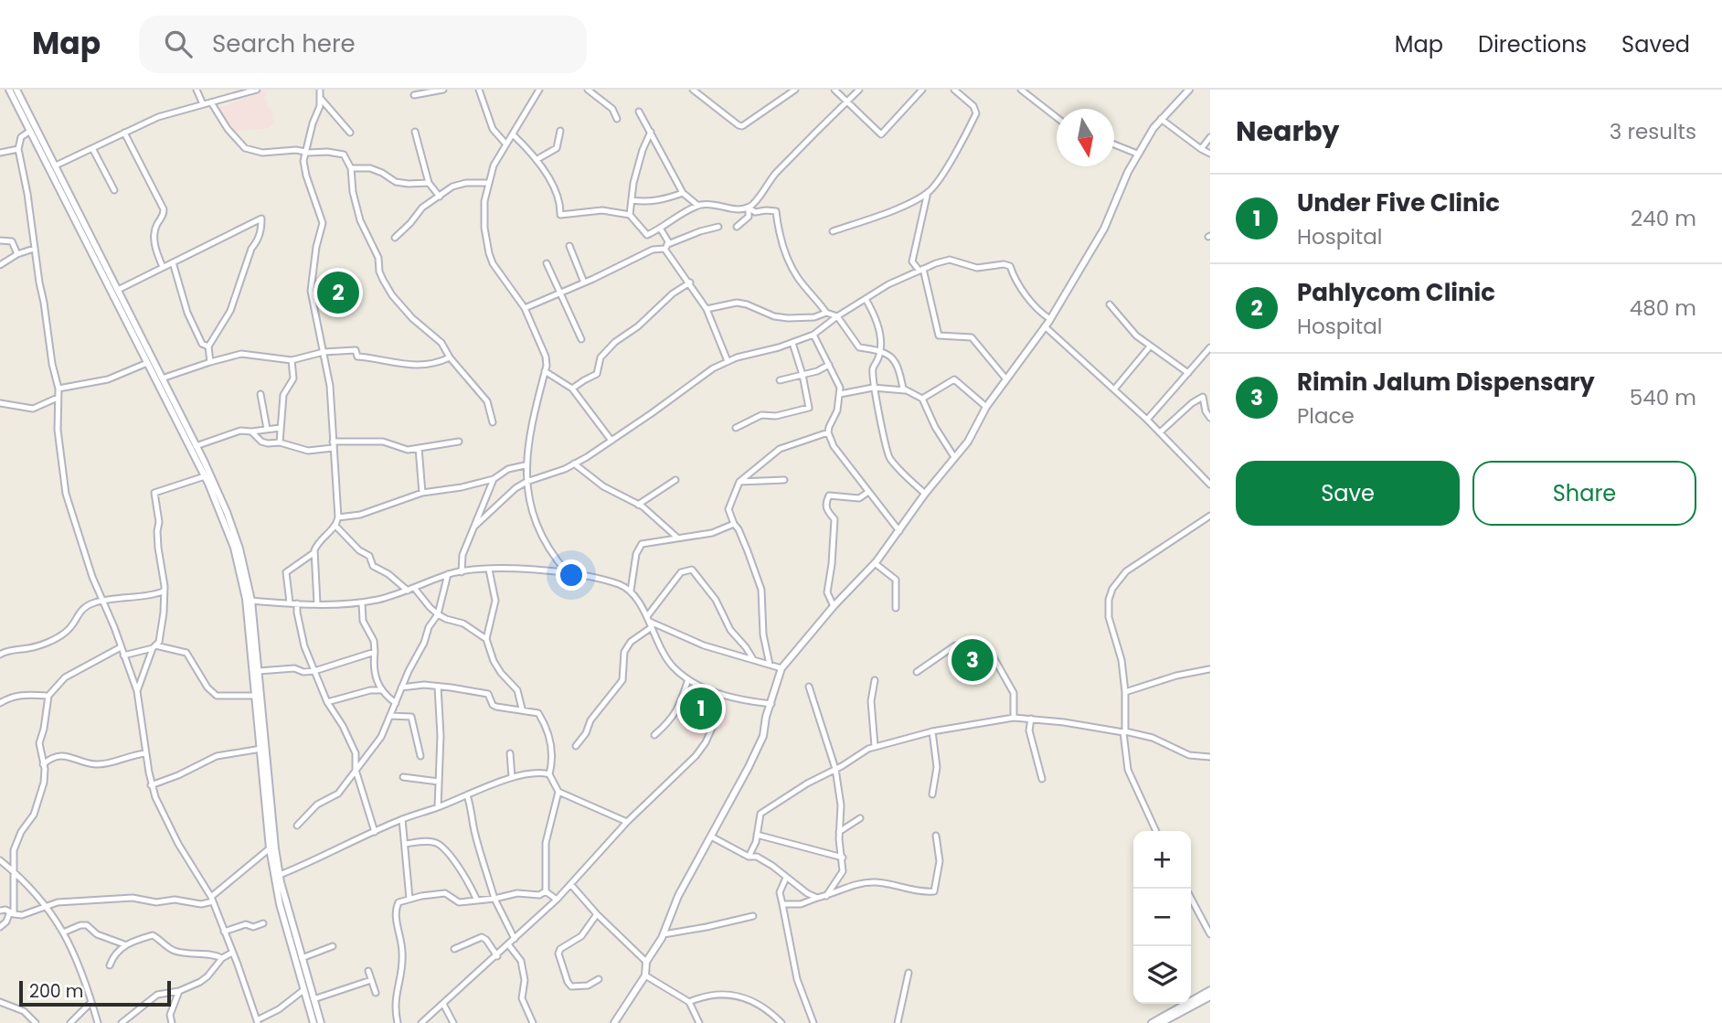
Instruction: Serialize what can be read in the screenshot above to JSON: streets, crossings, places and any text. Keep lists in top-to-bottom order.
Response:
{
  "scale_bar": "200 m",
  "north": "bottom",
  "page": {
    "header": "Map",
    "search": "Search here",
    "nav": ["Map", "Directions", "Saved"],
    "heading": ["Nearby", "3 results"],
    "list": [
      {
        "mark": "1",
        "name": "Under Five Clinic",
        "note": "Hospital",
        "value": "240 m"
      },
      {
        "mark": "2",
        "name": "Pahlycom Clinic",
        "note": "Hospital",
        "value": "480 m"
      },
      {
        "mark": "3",
        "name": "Rimin Jalum Dispensary",
        "note": "Place",
        "value": "540 m"
      }
    ],
    "pins": ["2", "3", "1"],
    "buttons": ["Save", "Share"],
    "map_buttons": ["+", "−"],
    "scale": "200 m"
  }
}
